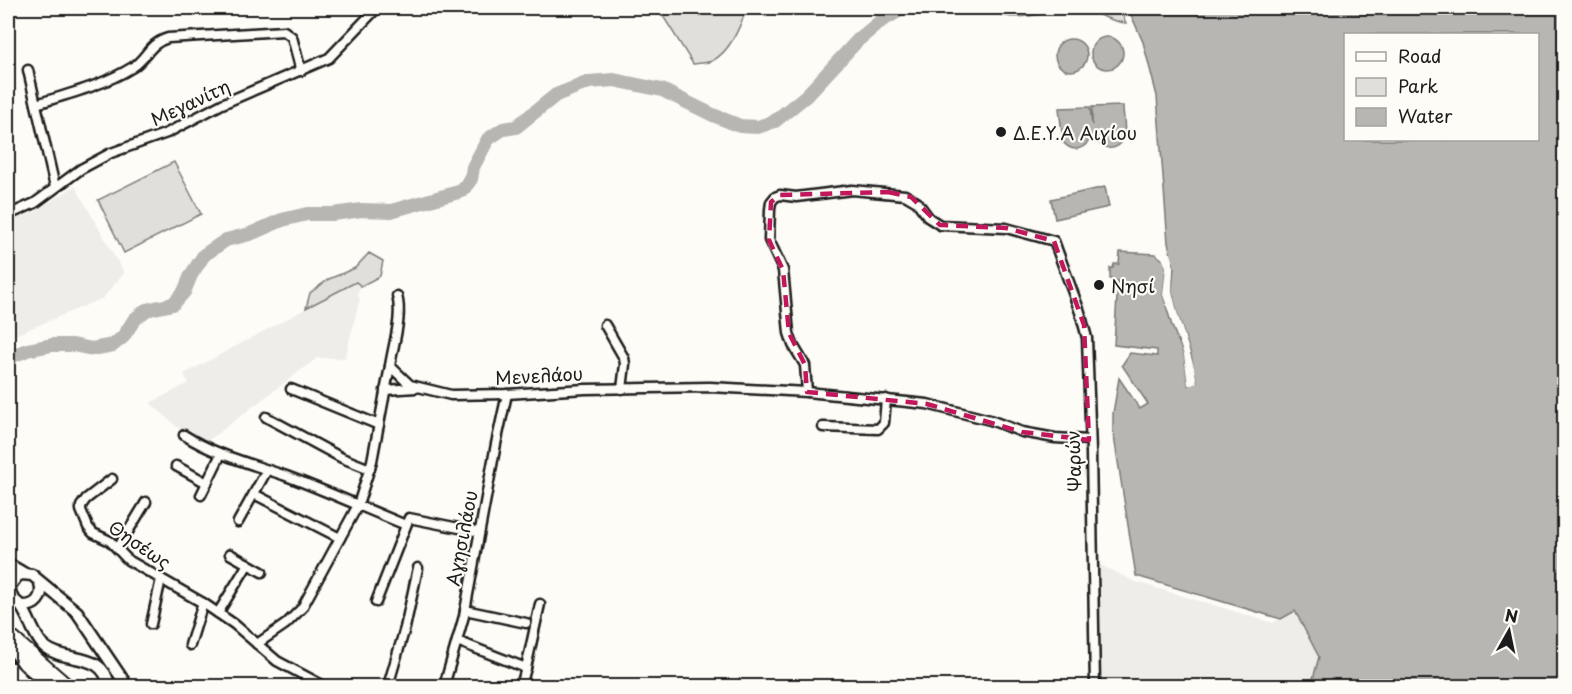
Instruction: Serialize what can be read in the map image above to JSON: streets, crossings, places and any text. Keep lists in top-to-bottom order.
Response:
{
  "streets": {
    "street": [
      "Μεγανίτη",
      "Μενελάου",
      "Ψαρών",
      "Αγησιλάου",
      "Θησέως"
    ]
  },
  "crossings": [
    ["Μενελάου", "Ψαρών"],
    ["Μενελάου", "Αγησιλάου"]
  ],
  "places": ["Δ.Ε.Υ.Α Αιγίου", "Νησί"],
  "legend": ["Road", "Park", "Water"],
  "north": "top"
}
